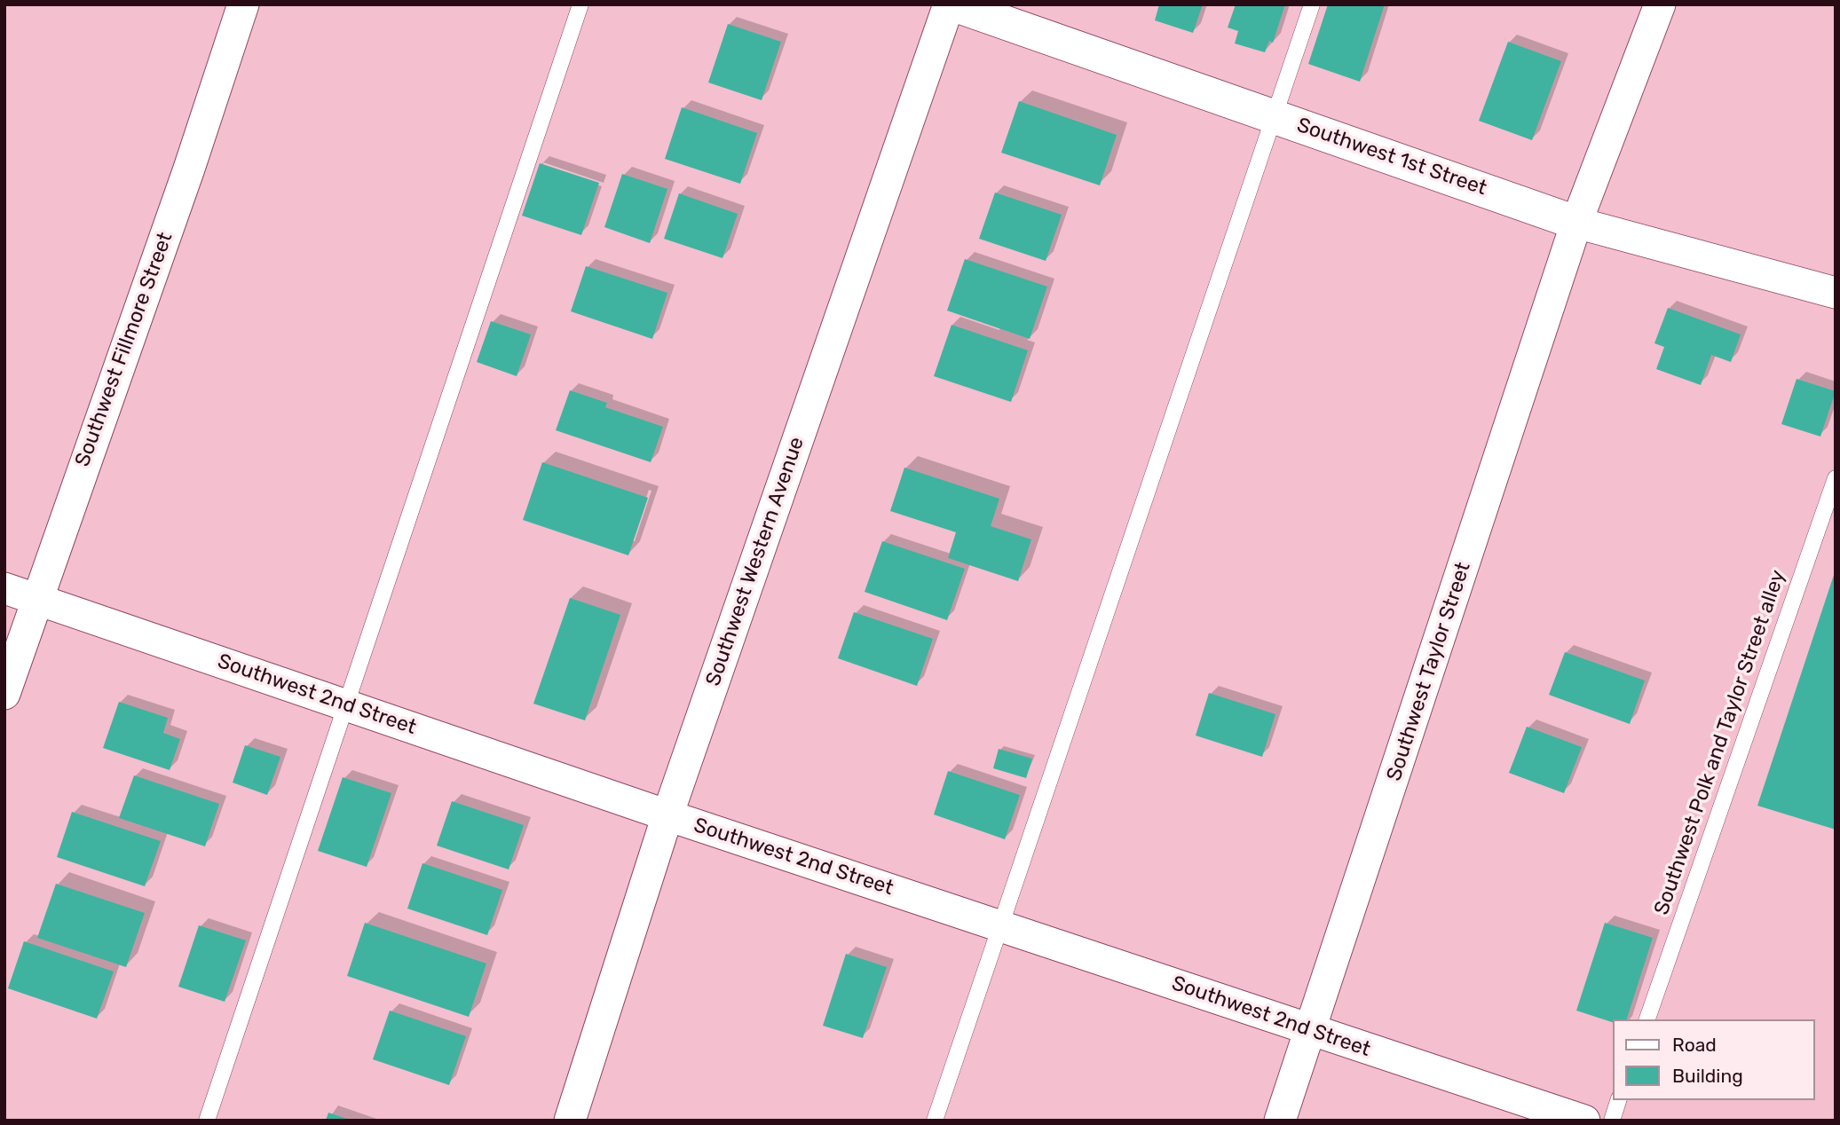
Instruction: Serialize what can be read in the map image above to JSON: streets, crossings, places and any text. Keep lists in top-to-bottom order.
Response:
{
  "streets": {
    "street": [
      "Southwest 1st Street",
      "Southwest Fillmore Street",
      "Southwest Western Avenue",
      "Southwest Taylor Street",
      "Southwest 2nd Street"
    ],
    "lane": ["Southwest Polk and Taylor Street alley"]
  },
  "crossings": [
    ["Southwest 1st Street", "Southwest Western Avenue"],
    ["Southwest 1st Street", "Southwest Taylor Street"],
    ["Southwest Fillmore Street", "Southwest 2nd Street"],
    ["Southwest Western Avenue", "Southwest 2nd Street"],
    ["Southwest Taylor Street", "Southwest 2nd Street"]
  ],
  "legend": ["Road", "Building"]
}
